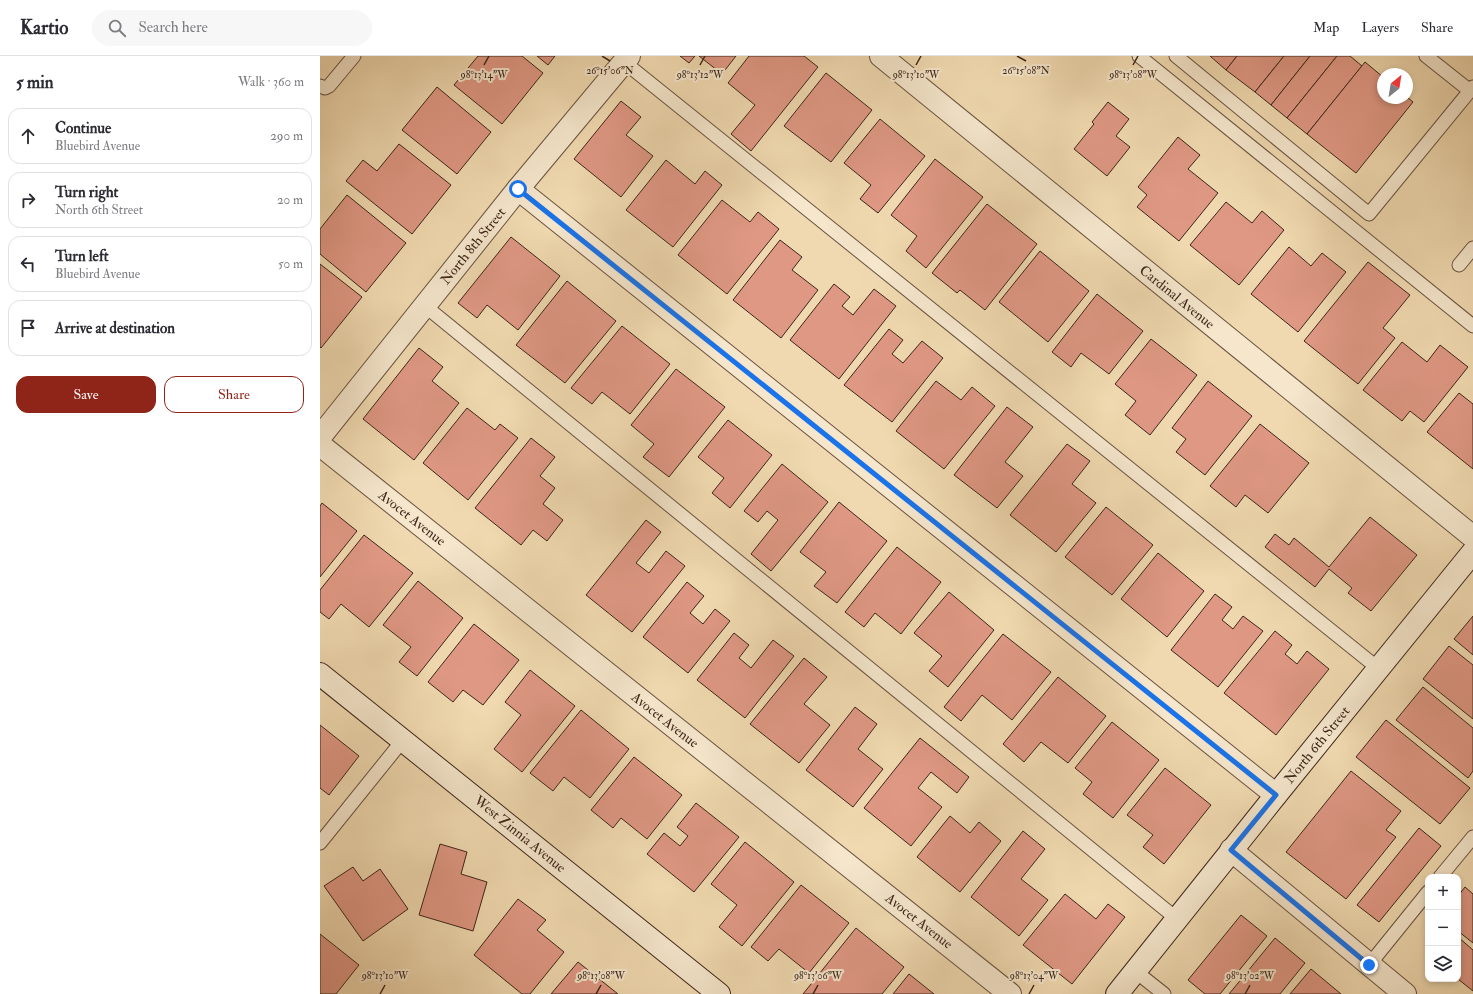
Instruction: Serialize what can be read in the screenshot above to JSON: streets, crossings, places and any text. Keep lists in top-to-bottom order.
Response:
{
  "streets": {
    "street": [
      "North 8th Street",
      "Cardinal Avenue",
      "Avocet Avenue",
      "North 6th Street",
      "West Zinnia Avenue"
    ]
  },
  "north": "top right",
  "page": {
    "header": "Kartio",
    "search": "Search here",
    "nav": ["Map", "Layers", "Share"],
    "heading": ["5 min", "Walk · 360 m"],
    "list": [
      ["Continue", "Bluebird Avenue", "290 m"],
      ["Turn right", "North 6th Street", "20 m"],
      ["Turn left", "Bluebird Avenue", "50 m"],
      "Arrive at destination"
    ],
    "buttons": ["Save", "Share"],
    "map_buttons": ["+", "−"]
  },
  "coordinates": [
    "26°15'06\"N",
    "26°15'08\"N",
    "98°13'14\"W",
    "98°13'12\"W",
    "98°13'10\"W",
    "98°13'08\"W",
    "98°13'06\"W",
    "98°13'04\"W",
    "98°13'02\"W"
  ]
}
